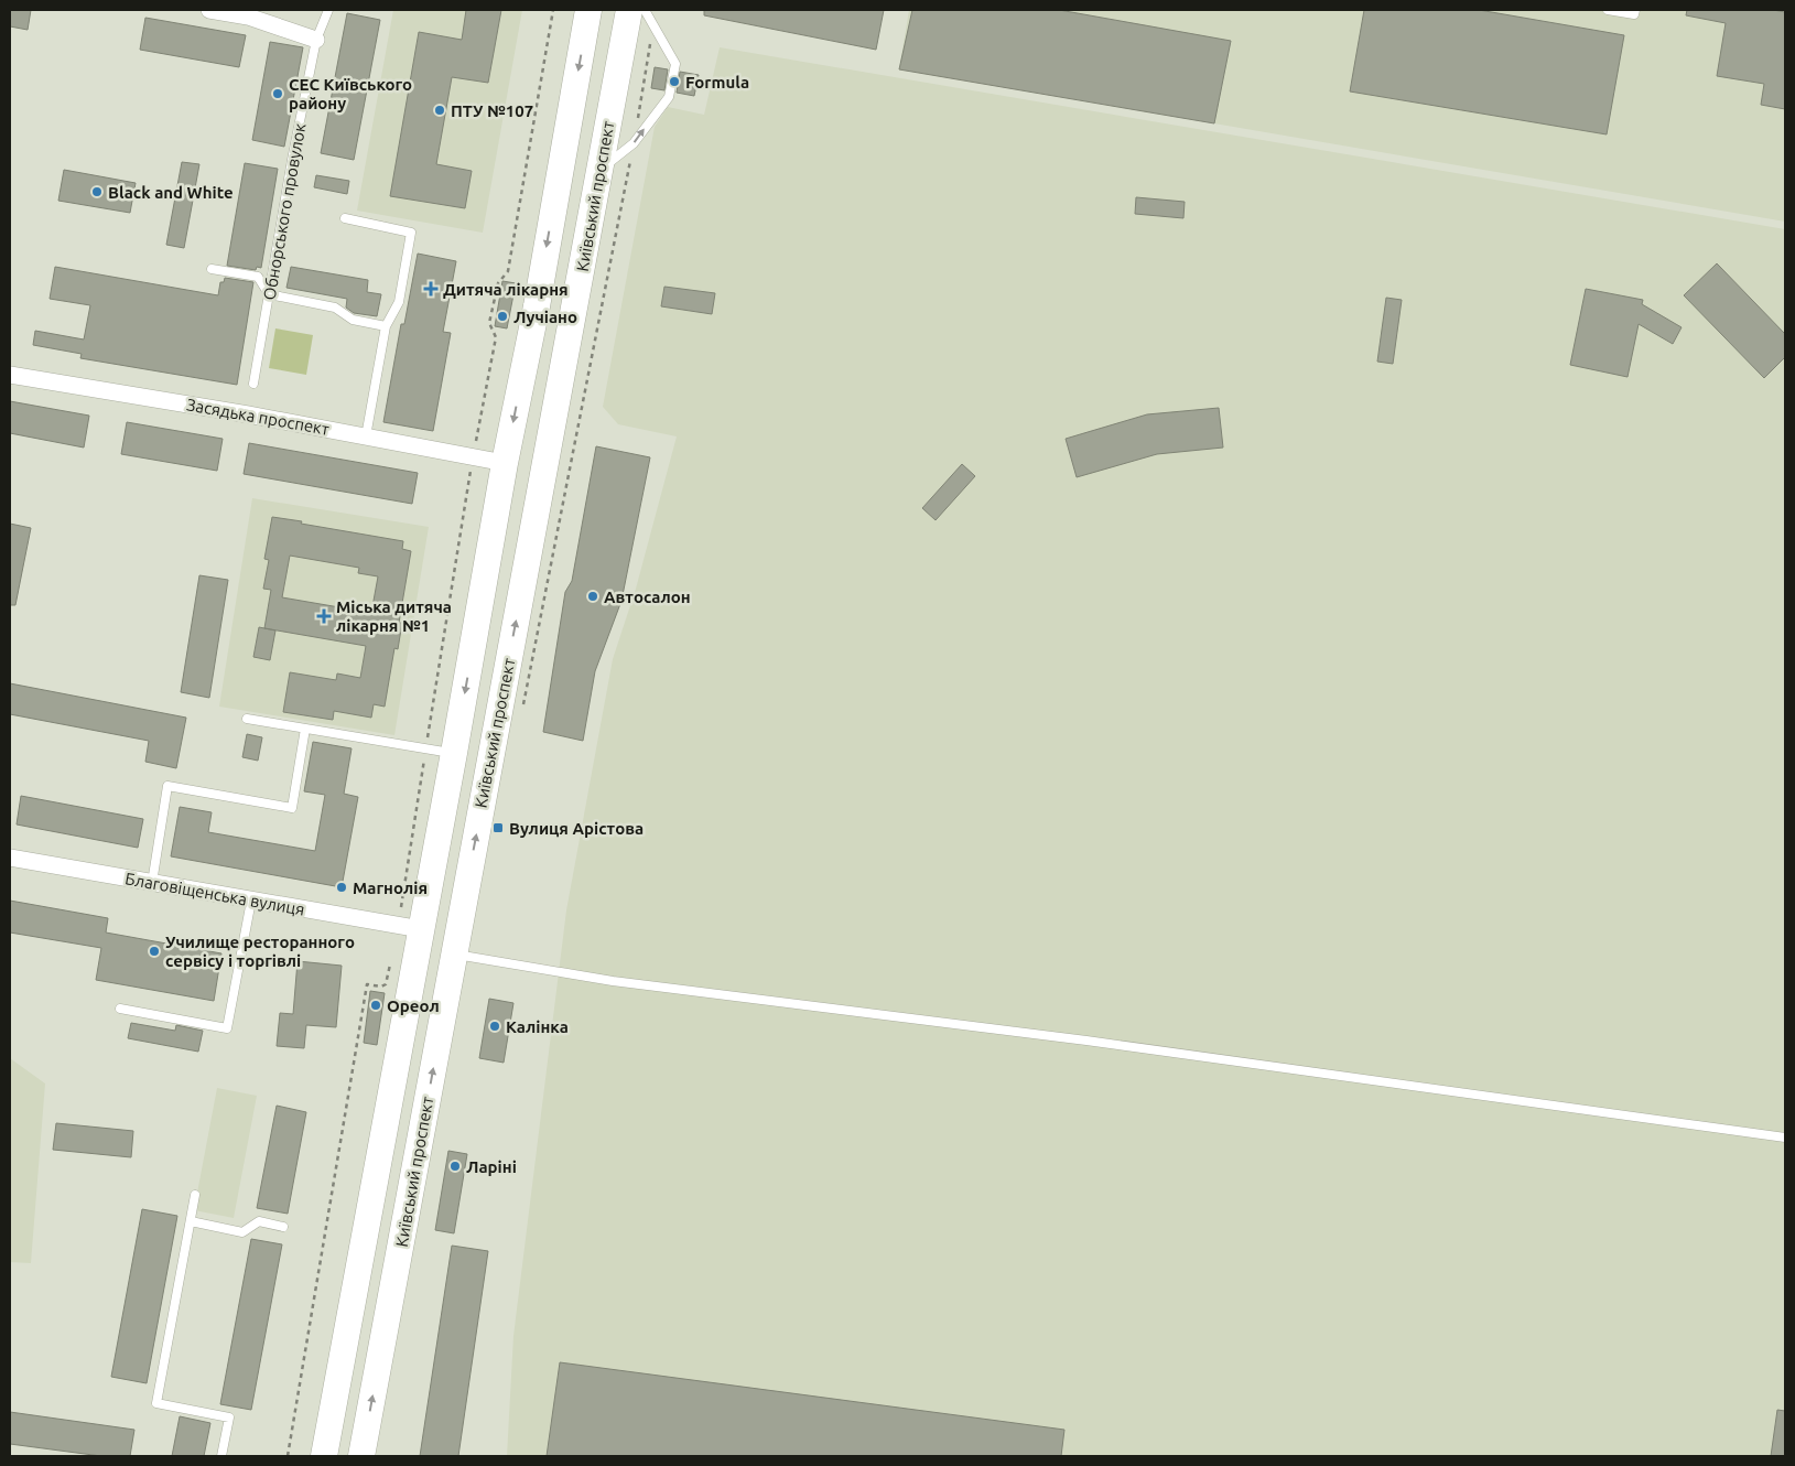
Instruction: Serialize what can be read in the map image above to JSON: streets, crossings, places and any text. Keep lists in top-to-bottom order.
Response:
{
  "streets": {
    "main road": ["Київський проспект"],
    "street": ["Засядька проспект", "Благовіщенська вулиця"],
    "lane": ["Обнорського провулок"]
  },
  "places": {
    "other": [
      "Formula",
      "СЕС Київського району",
      "ПТУ №107",
      "Black and White",
      "Лучіано",
      "Автосалон",
      "Магнолія",
      "Училище ресторанного сервісу і торгівлі",
      "Ореол",
      "Калінка",
      "Ларіні"
    ],
    "health": ["Дитяча лікарня", "Міська дитяча лікарня №1"],
    "transit": ["Вулиця Арістова"]
  }
}
